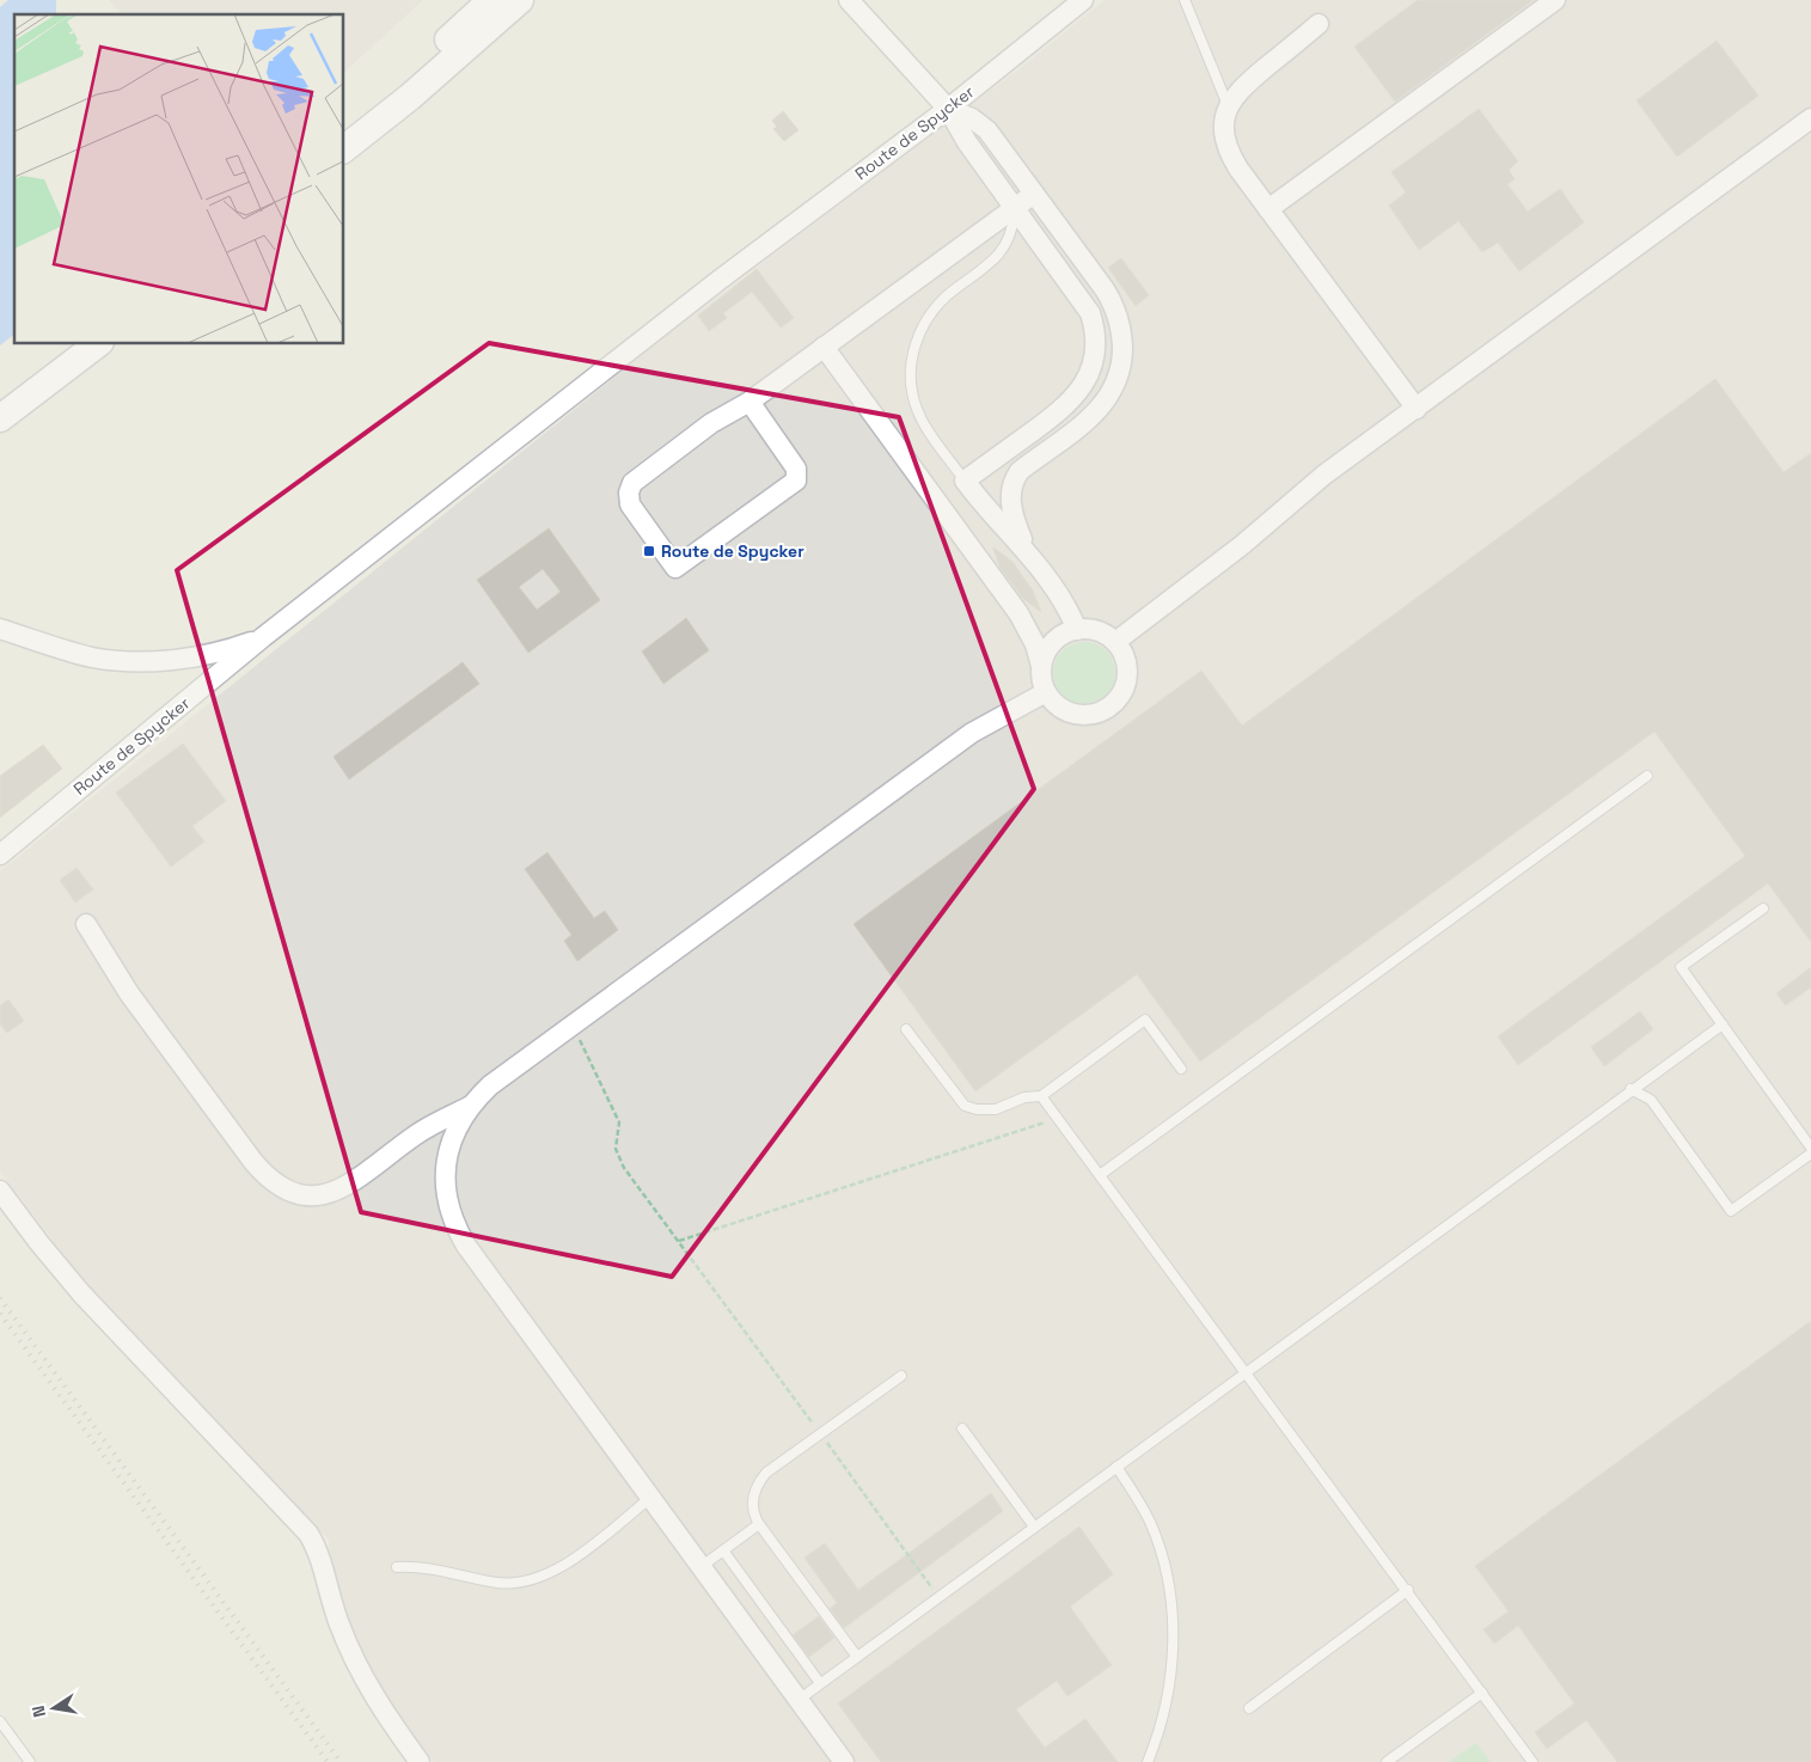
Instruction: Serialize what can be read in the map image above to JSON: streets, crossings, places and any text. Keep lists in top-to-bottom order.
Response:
{
  "streets": {
    "street": ["Route de Spycker"]
  },
  "places": {
    "transit": ["Route de Spycker"]
  },
  "north": "left"
}
